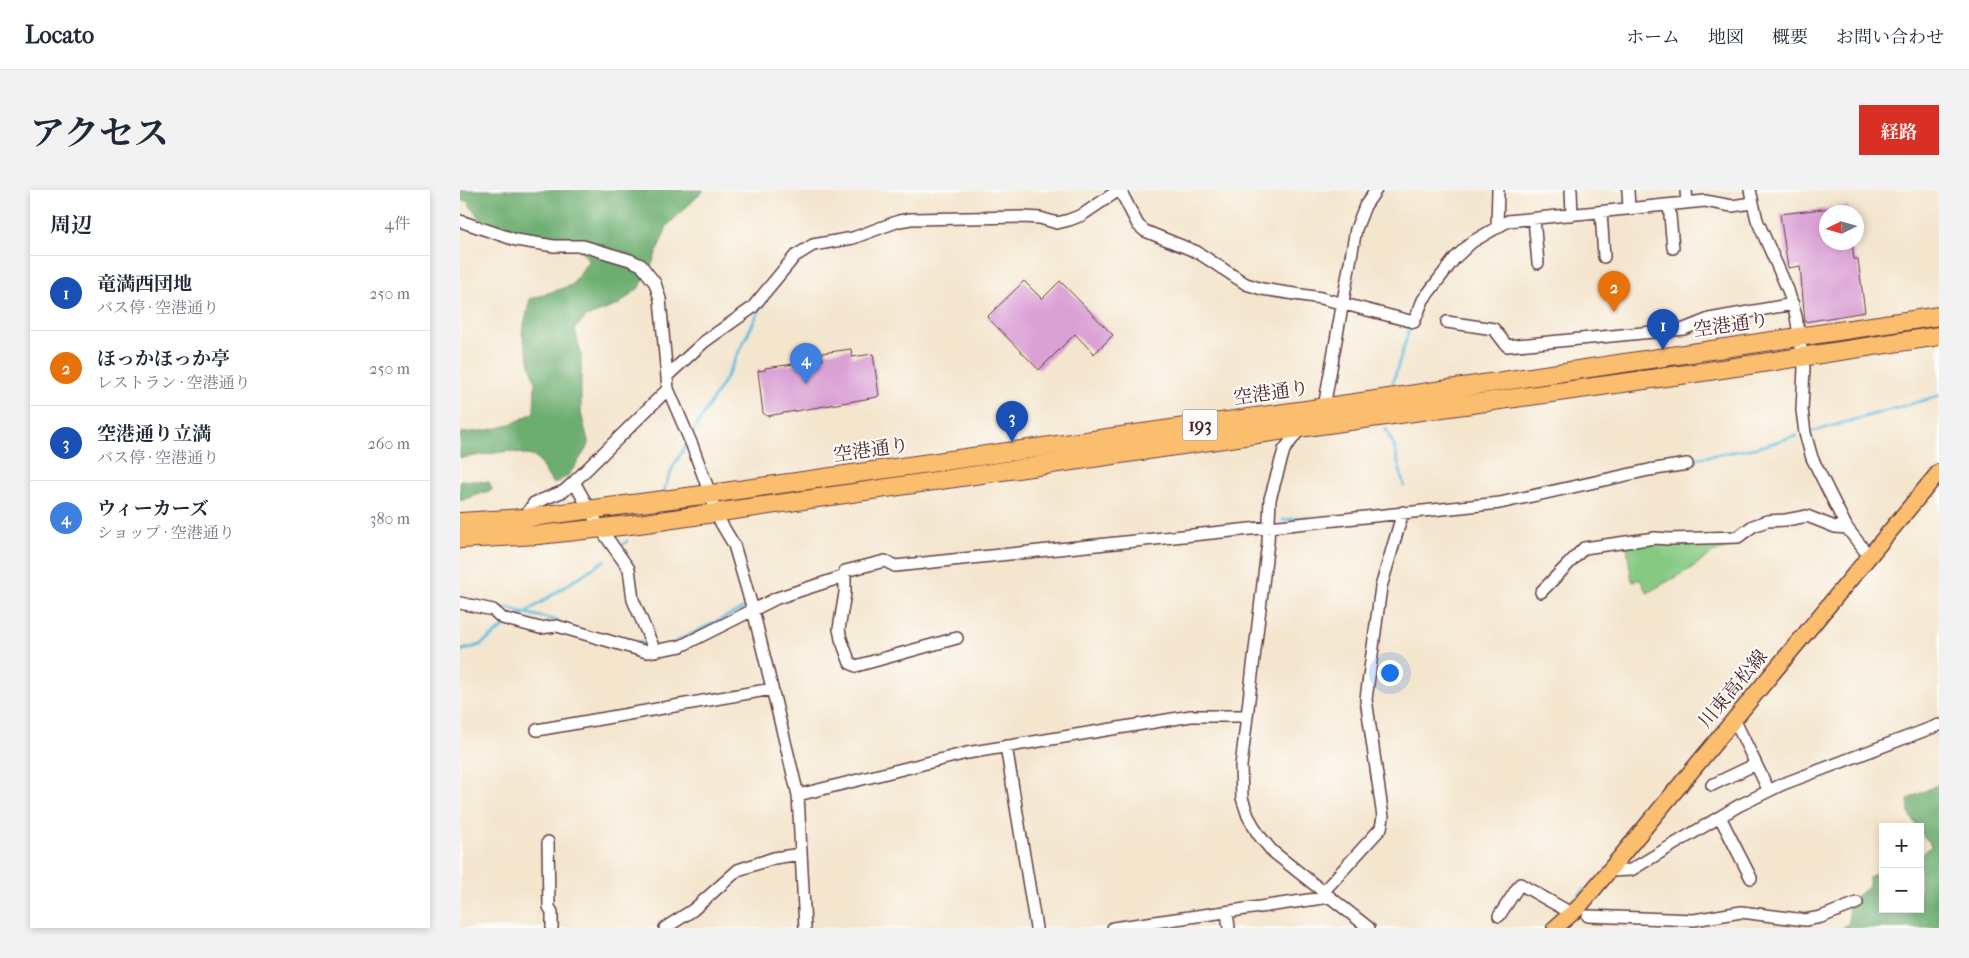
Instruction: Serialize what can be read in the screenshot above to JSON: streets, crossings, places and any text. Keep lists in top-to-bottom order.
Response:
{
  "streets": {
    "highway": ["空港通り", "193"],
    "main road": ["川東高松線"]
  },
  "north": "left",
  "page": {
    "header": "Locato",
    "nav": [
      "ホーム",
      "地図",
      "概要",
      "お問い合わせ"
    ],
    "title": "アクセス",
    "buttons": "経路",
    "heading": ["周辺", "4件"],
    "list": [
      {
        "mark": "1",
        "name": "竜満西団地",
        "note": "バス停 · 空港通り",
        "value": "250 m"
      },
      {
        "mark": "2",
        "name": "ほっかほっか亭",
        "note": "レストラン · 空港通り",
        "value": "250 m"
      },
      {
        "mark": "3",
        "name": "空港通り立満",
        "note": "バス停 · 空港通り",
        "value": "260 m"
      },
      {
        "mark": "4",
        "name": "ウィーカーズ",
        "note": "ショップ · 空港通り",
        "value": "380 m"
      }
    ],
    "pins": [
      "2",
      "1",
      "4",
      "3"
    ],
    "map_buttons": ["+", "−"]
  }
}
